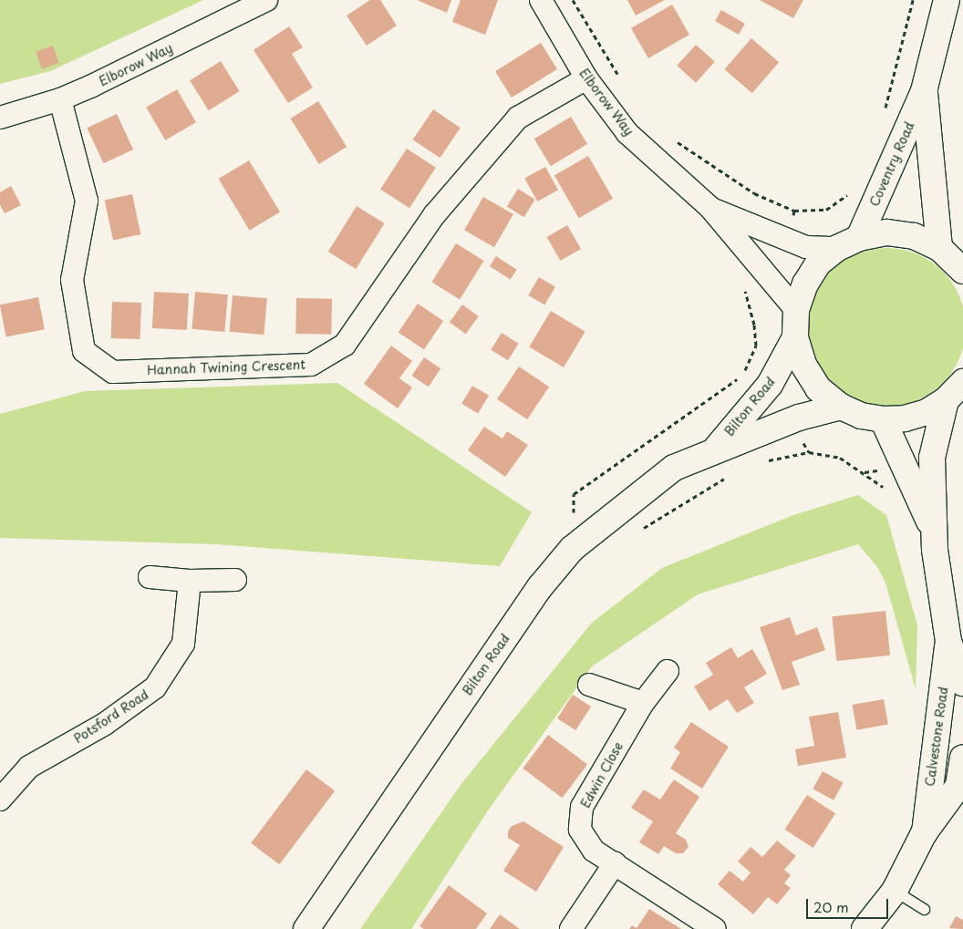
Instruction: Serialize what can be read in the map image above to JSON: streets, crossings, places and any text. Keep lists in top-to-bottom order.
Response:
{
  "streets": {
    "main road": ["Coventry Road", "Bilton Road", "Calvestone Road"],
    "street": [
      "Elborow Way",
      "Hannah Twining Crescent",
      "Potsford Road",
      "Edwin Close"
    ]
  },
  "crossings": [
    ["Elborow Way", "Hannah Twining Crescent"]
  ],
  "scale_bar": "20 m"
}
